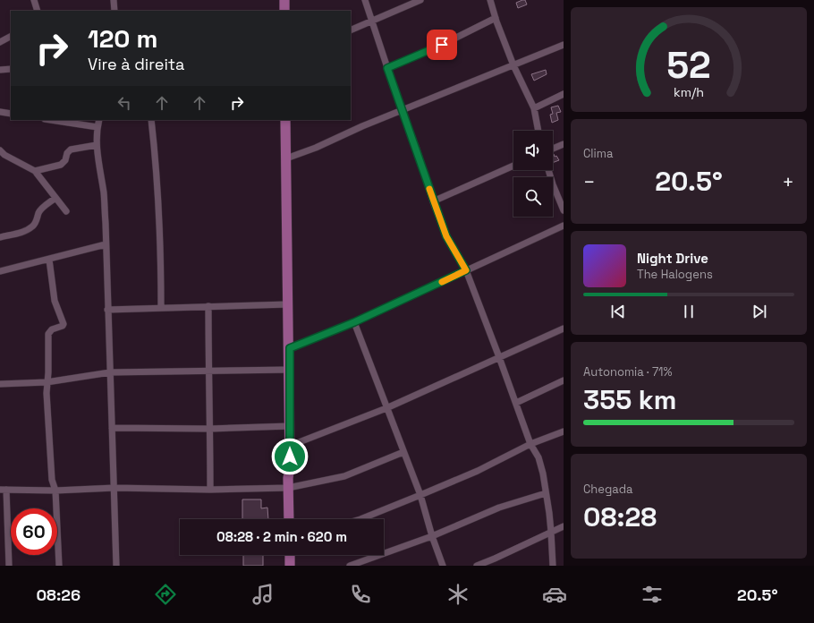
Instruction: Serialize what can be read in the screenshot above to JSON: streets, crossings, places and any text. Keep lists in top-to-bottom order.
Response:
{
  "page": {
    "turn": ["120 m", "Vire à direita"],
    "tile": [
      "Clima",
      ["Autonomia · 71%", "355 km"],
      ["Chegada", "08:28"]
    ],
    "heat": ["−", "20.5°", "+"],
    "song": ["Night Drive", "The Halogens"],
    "limit": "60",
    "trip": "08:28 · 2 min · 620 m",
    "tabs": ["08:26", "20.5°"],
    "gauge": ["52", "km/h"]
  }
}
